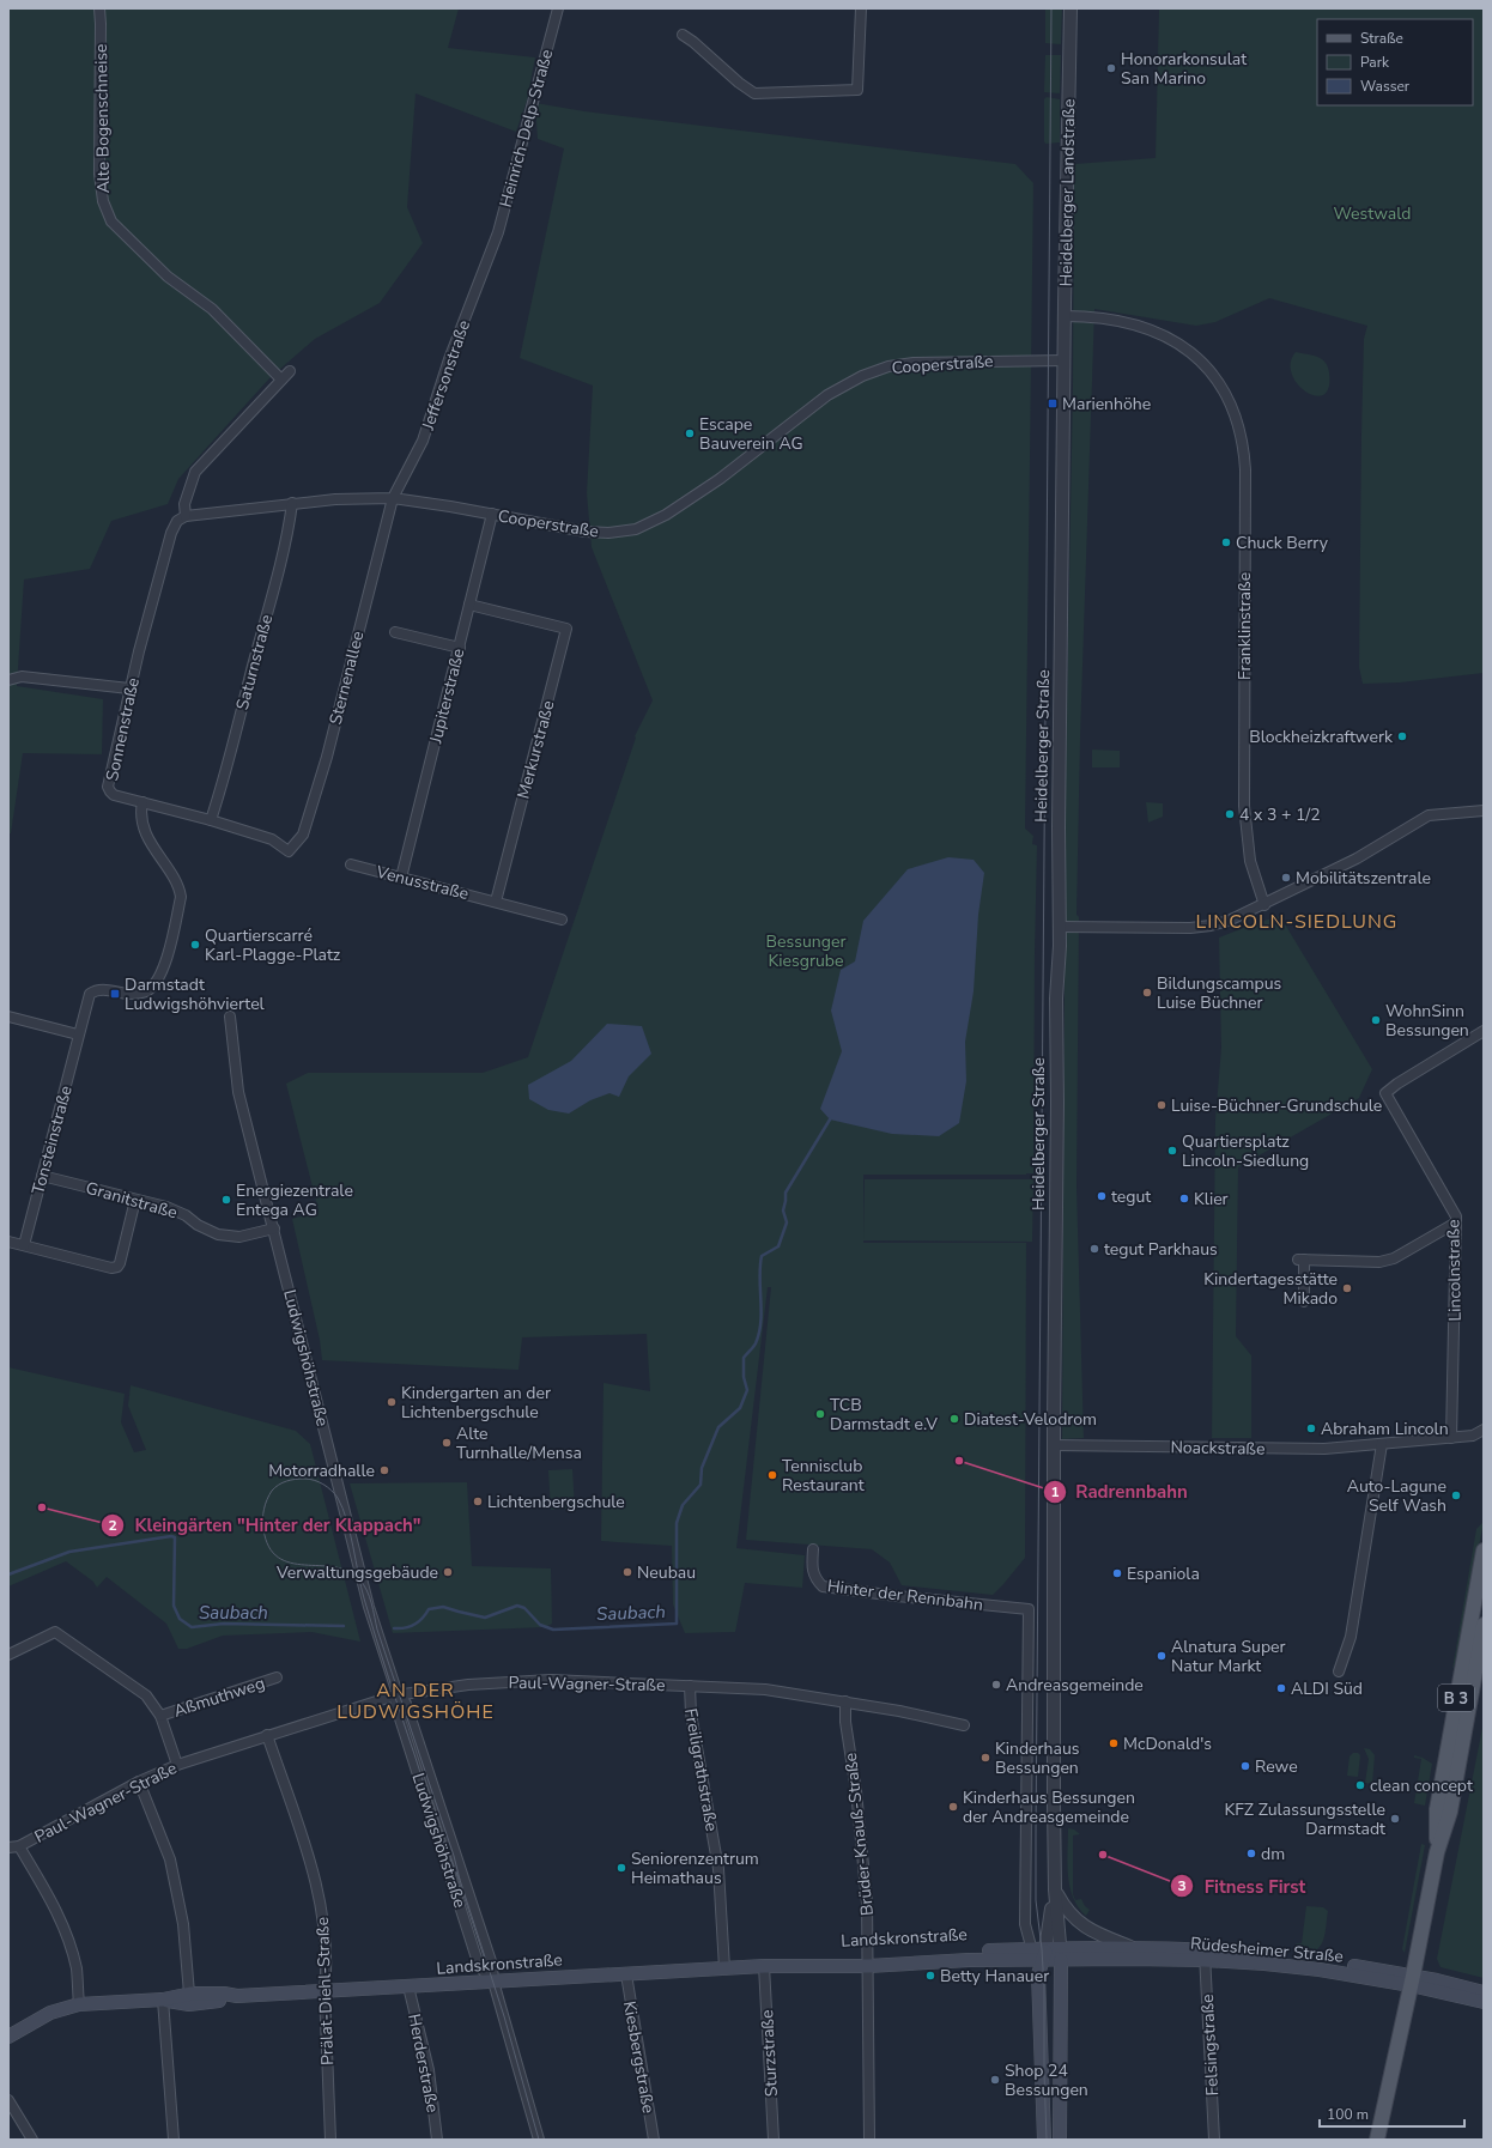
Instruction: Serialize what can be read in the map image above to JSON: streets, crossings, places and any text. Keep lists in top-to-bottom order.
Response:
{
  "streets": {
    "main road": [
      "Heidelberger Straße",
      "B 3",
      "Landskronstraße",
      "Rüdesheimer Straße"
    ],
    "street": [
      "Alte Bogenschneise",
      "Heinrich-Delp-Straße",
      "Heidelberger Landstraße",
      "Cooperstraße",
      "Jeffersonstraße",
      "Franklinstraße",
      "Saturnstraße",
      "Sternenallee",
      "Jupiterstraße",
      "Sonnenstraße",
      "Merkurstraße",
      "Venusstraße",
      "Tonsteinstraße",
      "Granitstraße",
      "Lincolnstraße",
      "Ludwigshöhstraße",
      "Noackstraße",
      "Hinter der Rennbahn",
      "Paul-Wagner-Straße",
      "Aßmuthweg",
      "Freiligrathstraße",
      "Brüder-Knauß-Straße",
      "Prälat-Diehl-Straße",
      "Felsingstraße",
      "Sturzstraße",
      "Kiesbergstraße",
      "Herderstraße"
    ]
  },
  "crossings": [
    ["Heinrich-Delp-Straße", "Jeffersonstraße"],
    ["Heidelberger Landstraße", "Cooperstraße"],
    ["Heidelberger Landstraße", "Franklinstraße"],
    ["Heidelberger Landstraße", "Heidelberger Straße"],
    ["Cooperstraße", "Jeffersonstraße"],
    ["Cooperstraße", "Saturnstraße"],
    ["Cooperstraße", "Sternenallee"],
    ["Cooperstraße", "Jupiterstraße"],
    ["Cooperstraße", "Sonnenstraße"],
    ["Jeffersonstraße", "Sternenallee"],
    ["Saturnstraße", "Sonnenstraße"],
    ["Sternenallee", "Sonnenstraße"],
    ["Jupiterstraße", "Merkurstraße"],
    ["Jupiterstraße", "Venusstraße"],
    ["Sonnenstraße", "Tonsteinstraße"],
    ["Heidelberger Straße", "Noackstraße"],
    ["Heidelberger Straße", "Hinter der Rennbahn"],
    ["Heidelberger Straße", "Landskronstraße"],
    ["Heidelberger Straße", "Rüdesheimer Straße"],
    ["Merkurstraße", "Venusstraße"],
    ["Tonsteinstraße", "Granitstraße"],
    ["Granitstraße", "Ludwigshöhstraße"],
    ["Lincolnstraße", "Noackstraße"],
    ["Ludwigshöhstraße", "Paul-Wagner-Straße"],
    ["Ludwigshöhstraße", "Landskronstraße"],
    ["Hinter der Rennbahn", "Landskronstraße"],
    ["Hinter der Rennbahn", "Rüdesheimer Straße"],
    ["Paul-Wagner-Straße", "Freiligrathstraße"],
    ["Paul-Wagner-Straße", "Brüder-Knauß-Straße"],
    ["Paul-Wagner-Straße", "Prälat-Diehl-Straße"],
    ["B 3", "Rüdesheimer Straße"],
    ["Freiligrathstraße", "Landskronstraße"],
    ["Brüder-Knauß-Straße", "Landskronstraße"],
    ["Landskronstraße", "Rüdesheimer Straße"],
    ["Landskronstraße", "Prälat-Diehl-Straße"],
    ["Landskronstraße", "Sturzstraße"],
    ["Landskronstraße", "Kiesbergstraße"],
    ["Landskronstraße", "Herderstraße"],
    ["Rüdesheimer Straße", "Felsingstraße"]
  ],
  "districts": ["LINCOLN-SIEDLUNG", "AN DER LUDWIGSHÖHE"],
  "water": ["Saubach"],
  "parks": ["Westwald", "Bessunger Kiesgrube"],
  "places": {
    "other": [
      "Honorarkonsulat San Marino",
      "Escape Bauverein AG",
      "Chuck Berry",
      "Blockheizkraftwerk",
      "4 x 3 + 1/2",
      "Mobilitätszentrale",
      "Quartierscarré Karl-Plagge-Platz",
      "Bildungscampus Luise Büchner",
      "WohnSinn Bessungen",
      "Luise-Büchner-Grundschule",
      "Quartiersplatz Lincoln-Siedlung",
      "tegut",
      "Klier",
      "Energiezentrale Entega AG",
      "tegut Parkhaus",
      "Kindertagesstätte Mikado",
      "Kindergarten an der Lichtenbergschule",
      "TCB Darmstadt e.V",
      "Diatest-Velodrom",
      "Abraham Lincoln",
      "Alte Turnhalle/Mensa",
      "Radrennbahn",
      "Motorradhalle",
      "Tennisclub Restaurant",
      "Auto-Lagune Self Wash",
      "Lichtenbergschule",
      "Kleingärten \"Hinter der Klappach\"",
      "Verwaltungsgebäude",
      "Neubau",
      "Espaniola",
      "Alnatura Super Natur Markt",
      "Andreasgemeinde",
      "ALDI Süd",
      "McDonald's",
      "Kinderhaus Bessungen",
      "Rewe",
      "clean concept",
      "Kinderhaus Bessungen der Andreasgemeinde",
      "KFZ Zulassungsstelle Darmstadt",
      "dm",
      "Fitness First",
      "Seniorenzentrum Heimathaus",
      "Betty Hanauer",
      "Shop 24 Bessungen"
    ],
    "transit": ["Marienhöhe", "Darmstadt Ludwigshöhviertel"]
  },
  "legend": ["Straße", "Park", "Wasser"],
  "scale_bar": "100 m"
}
